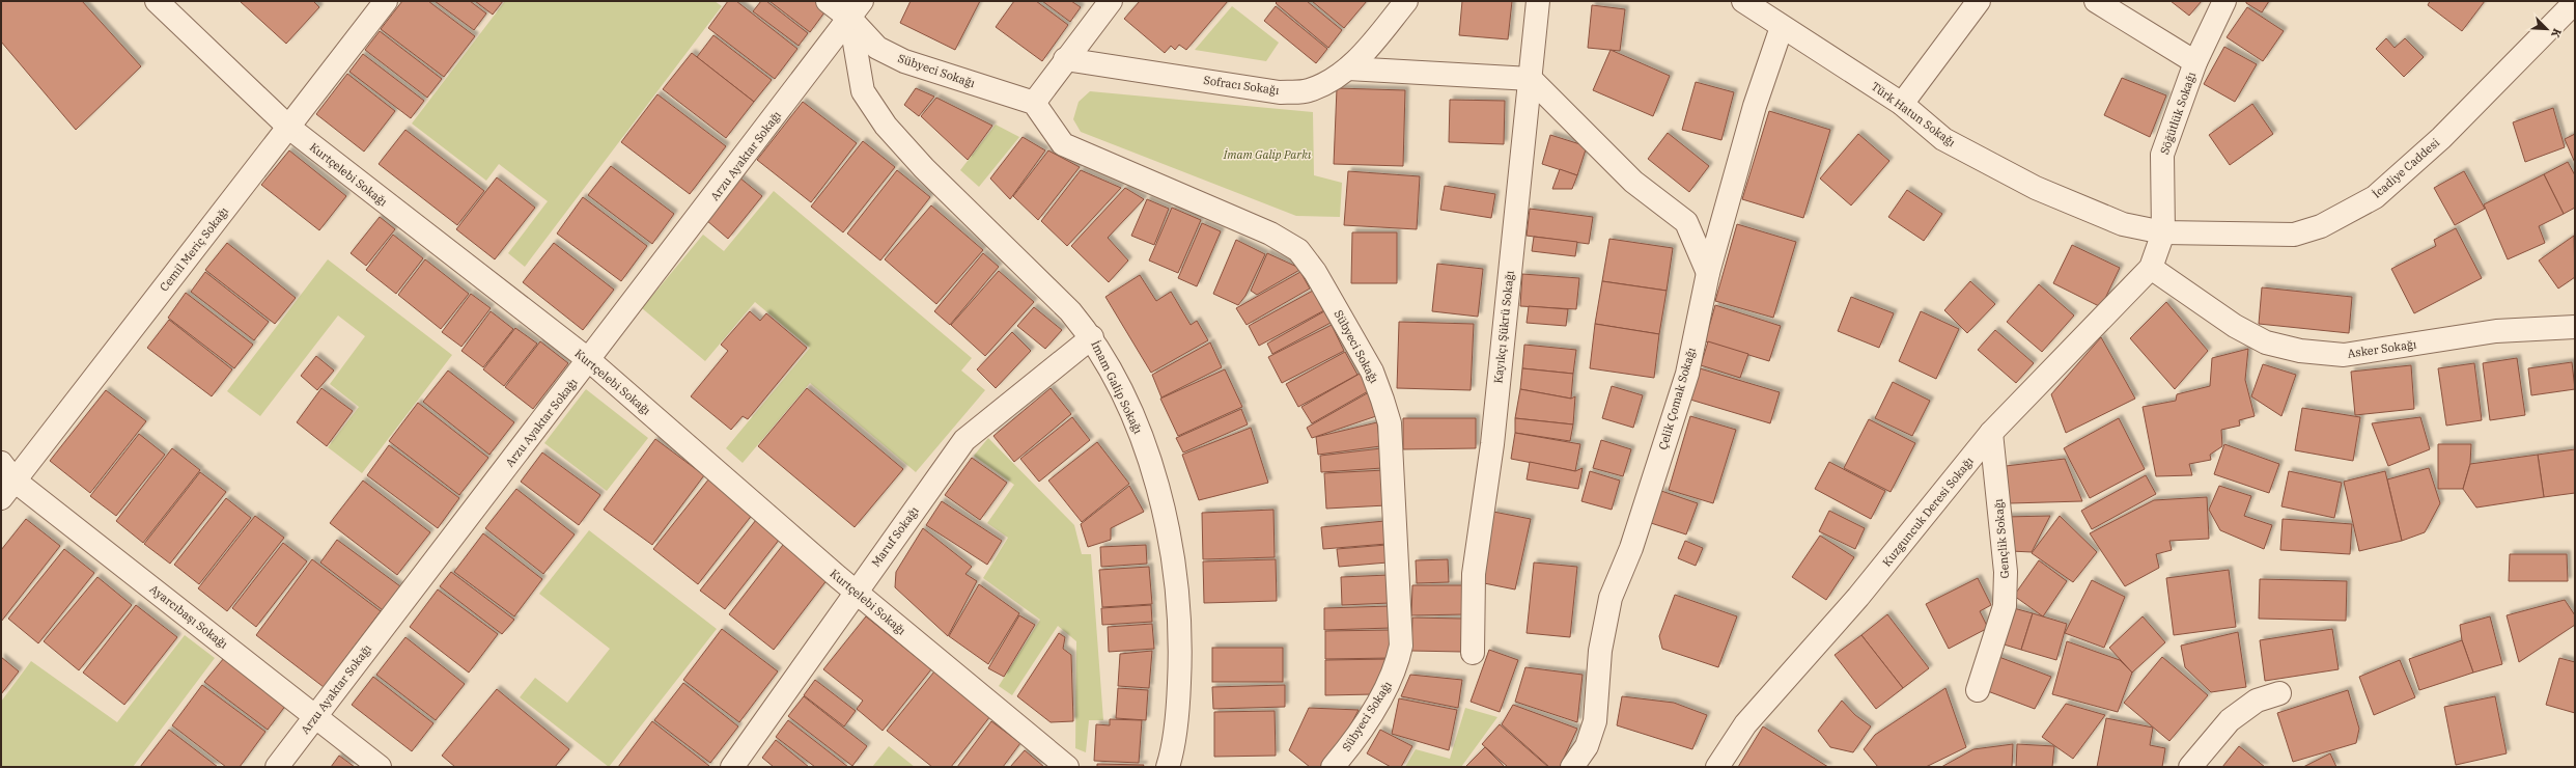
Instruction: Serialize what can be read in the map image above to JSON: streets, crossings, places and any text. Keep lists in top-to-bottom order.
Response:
{
  "streets": {
    "street": [
      "Sübyeci Sokağı",
      "Sofracı Sokağı",
      "Söğütlük Sokağı",
      "Türk Hatun Sokağı",
      "Arzu Ayaktar Sokağı",
      "İcadiye Caddesi",
      "Kurtçelebi Sokağı",
      "Cemil Meriç Sokağı",
      "Kayıkçı Şükrü Sokağı",
      "Asker Sokağı",
      "İmam Galip Sokağı",
      "Çelik Çomak Sokağı",
      "Kuzguncuk Deresi Sokağı",
      "Maruf Sokağı",
      "Gençlik Sokağı",
      "Ayarcıbaşı Sokağı"
    ]
  },
  "crossings": [
    ["Sübyeci Sokağı", "Arzu Ayaktar Sokağı"],
    ["Sübyeci Sokağı", "İmam Galip Sokağı"],
    ["Söğütlük Sokağı", "Türk Hatun Sokağı"],
    ["Söğütlük Sokağı", "İcadiye Caddesi"],
    ["Türk Hatun Sokağı", "İcadiye Caddesi"],
    ["Türk Hatun Sokağı", "Çelik Çomak Sokağı"],
    ["Arzu Ayaktar Sokağı", "Kurtçelebi Sokağı"],
    ["Arzu Ayaktar Sokağı", "İmam Galip Sokağı"],
    ["Arzu Ayaktar Sokağı", "Ayarcıbaşı Sokağı"],
    ["Kurtçelebi Sokağı", "Cemil Meriç Sokağı"],
    ["Kurtçelebi Sokağı", "Maruf Sokağı"],
    ["Cemil Meriç Sokağı", "Ayarcıbaşı Sokağı"],
    ["Asker Sokağı", "Kuzguncuk Deresi Sokağı"],
    ["İmam Galip Sokağı", "Maruf Sokağı"],
    ["Kuzguncuk Deresi Sokağı", "Gençlik Sokağı"]
  ],
  "parks": ["İmam Galip Parkı"],
  "north": "bottom right"
}
